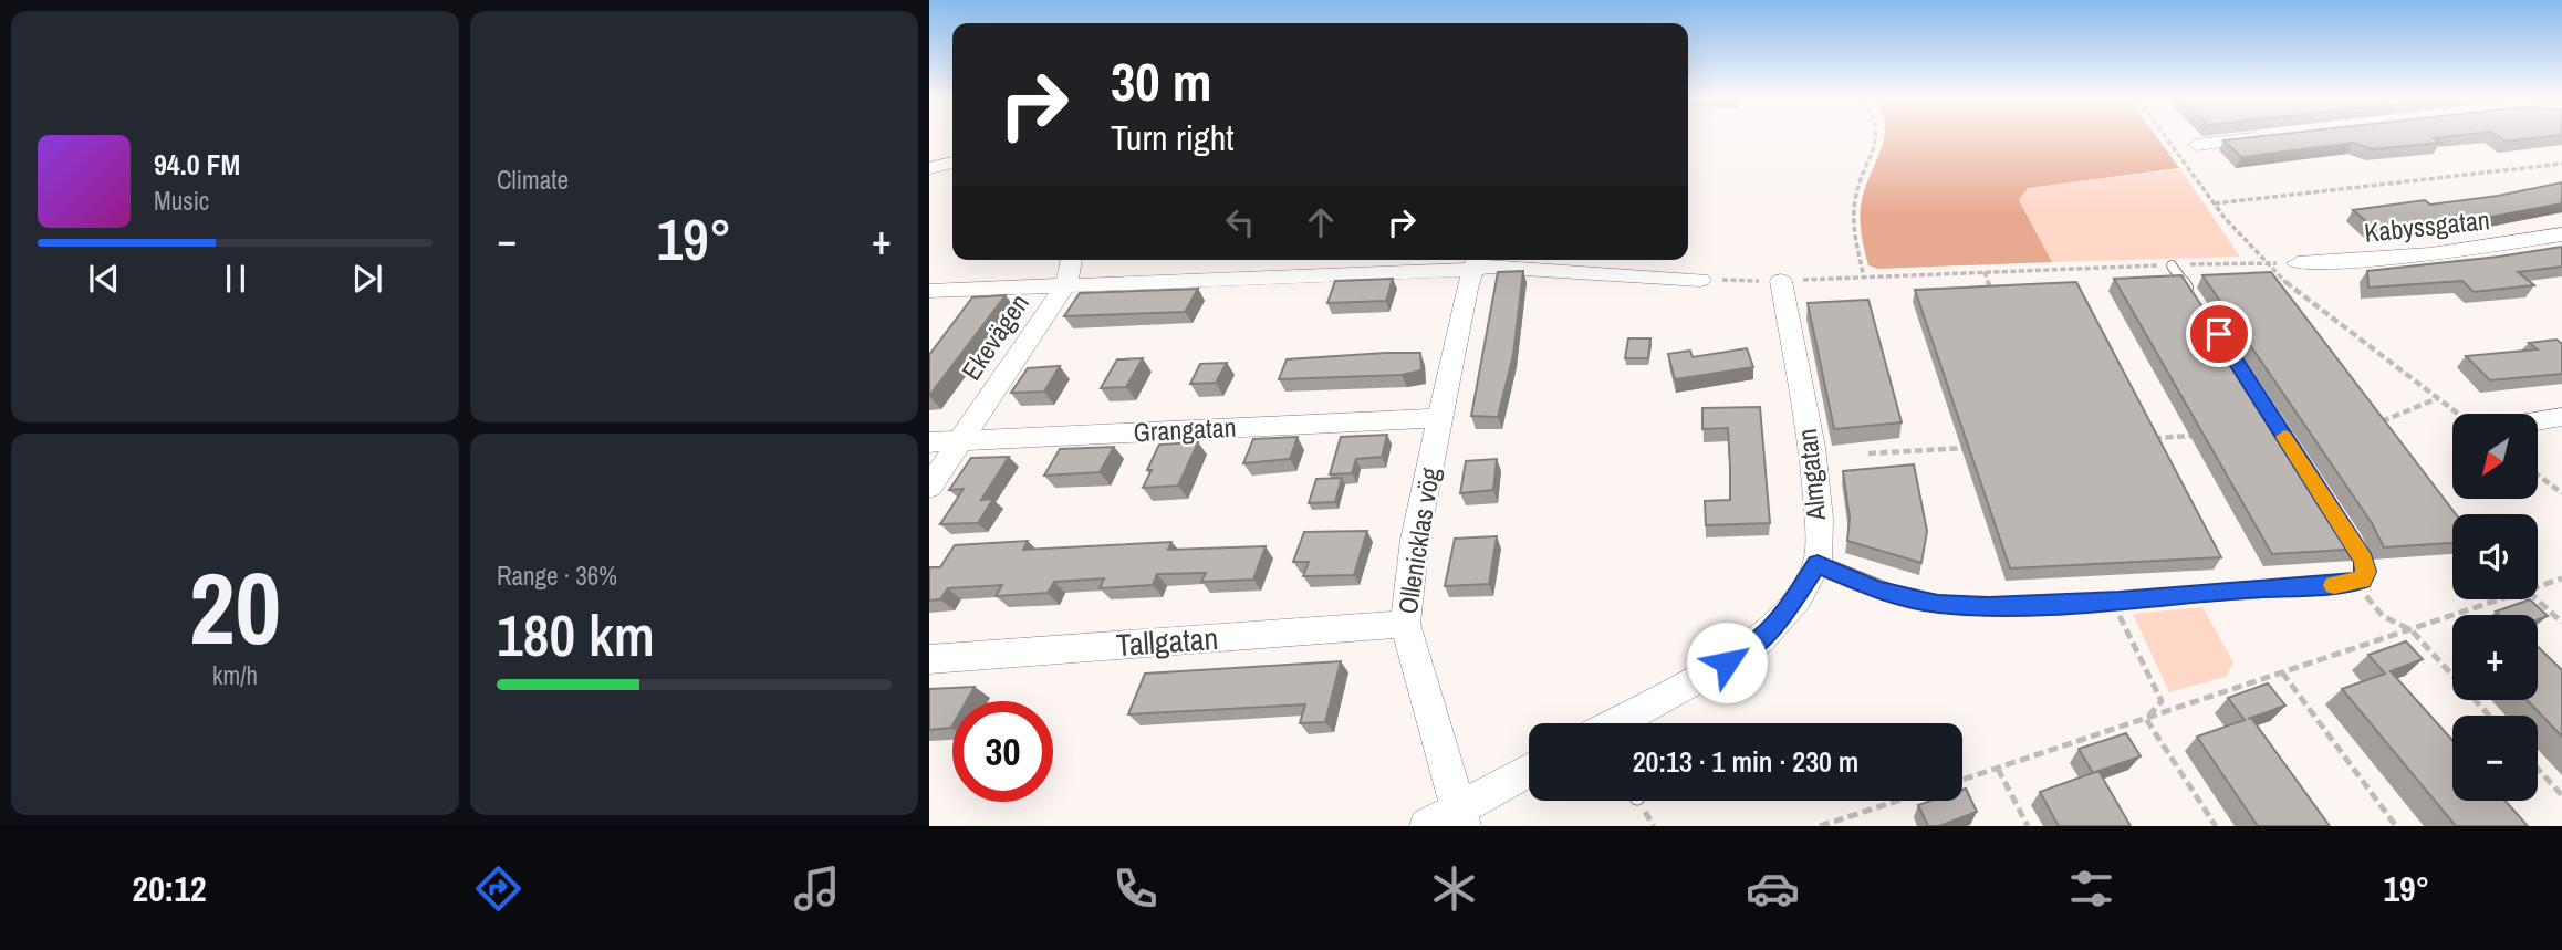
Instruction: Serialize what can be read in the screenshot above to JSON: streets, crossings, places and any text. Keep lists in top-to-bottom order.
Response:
{
  "streets": {
    "street": [
      "Kabyssgatan",
      "Ekevägen",
      "Grangatan",
      "Almgatan",
      "Ollenicklas vög",
      "Tallgatan"
    ]
  },
  "crossings": [
    ["Ekevägen", "Grangatan"],
    ["Grangatan", "Ollenicklas vög"],
    ["Ollenicklas vög", "Tallgatan"]
  ],
  "north": "bottom left",
  "page": {
    "tile": [
      "Climate",
      ["20", "km/h"],
      ["Range · 36%", "180 km"]
    ],
    "turn": ["30 m", "Turn right"],
    "song": ["94.0 FM", "Music"],
    "heat": ["−", "19°", "+"],
    "map_buttons": ["+", "−"],
    "limit": "30",
    "trip": "20:13 · 1 min · 230 m",
    "tabs": ["20:12", "19°"]
  }
}
